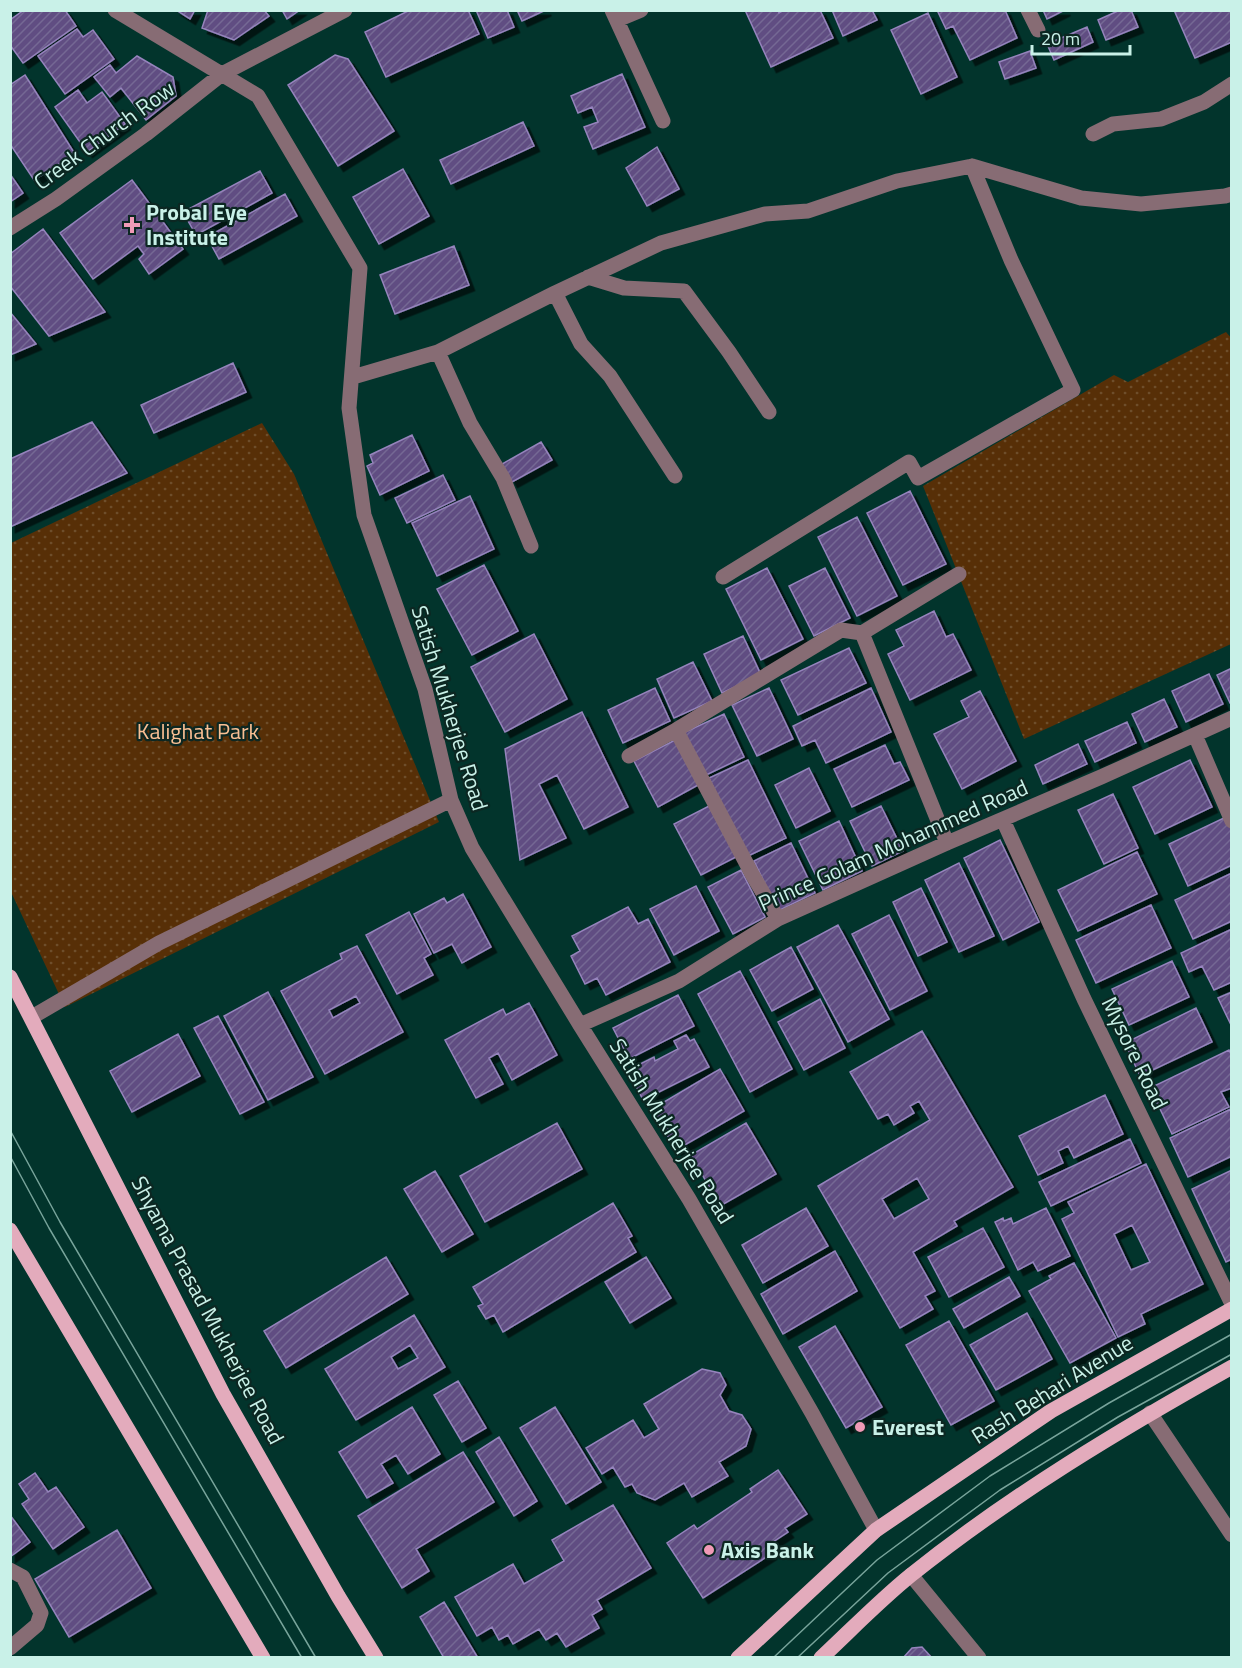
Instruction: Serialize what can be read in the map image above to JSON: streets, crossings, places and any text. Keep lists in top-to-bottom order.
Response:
{
  "streets": {
    "main road": ["Shyama Prasad Mukherjee Road", "Rash Behari Avenue"],
    "street": [
      "Creek Church Row",
      "Satish Mukherjee Road",
      "Prince Golam Mohammed Road",
      "Mysore Road"
    ]
  },
  "crossings": [
    ["Creek Church Row", "Satish Mukherjee Road"],
    ["Satish Mukherjee Road", "Prince Golam Mohammed Road"],
    ["Satish Mukherjee Road", "Rash Behari Avenue"],
    ["Prince Golam Mohammed Road", "Mysore Road"]
  ],
  "parks": ["Kalighat Park"],
  "places": {
    "health": ["Probal Eye Institute"],
    "other": ["Everest", "Axis Bank"]
  },
  "scale_bar": "20 m"
}
